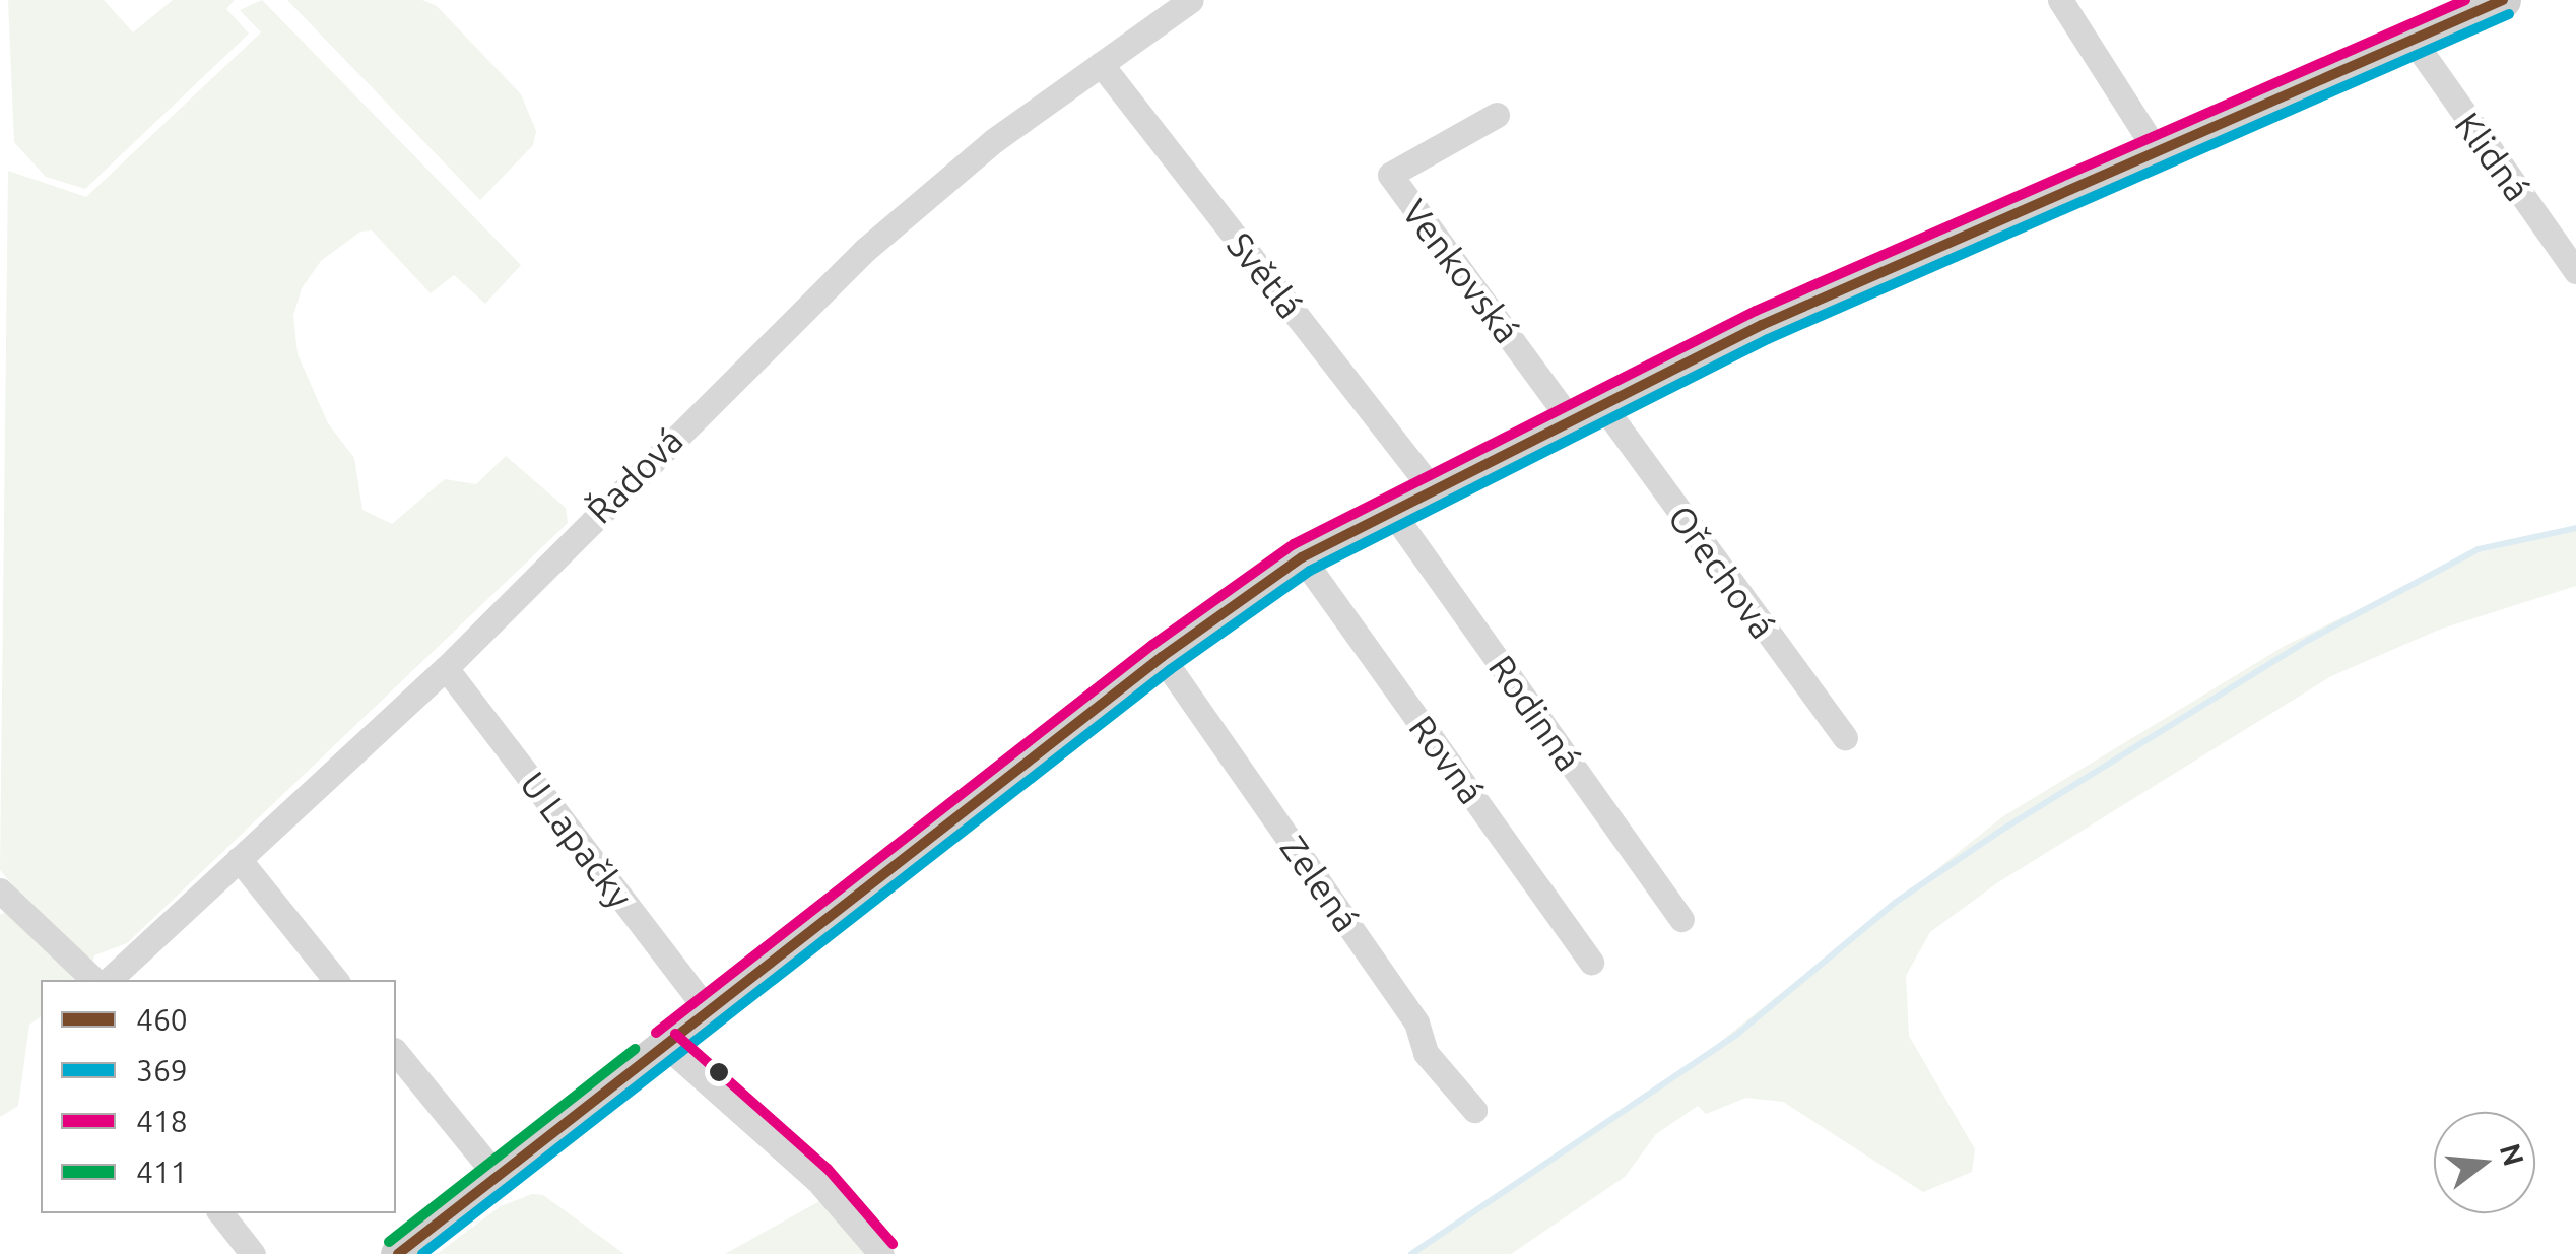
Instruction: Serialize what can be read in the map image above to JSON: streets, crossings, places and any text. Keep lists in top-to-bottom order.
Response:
{
  "streets": {
    "street": [
      "Klidná",
      "Venkovská",
      "Světlá",
      "Řadová",
      "Ořechová",
      "Rodinná",
      "Rovná",
      "U Lapačky",
      "Zelená"
    ]
  },
  "crossings": [
    ["Venkovská", "Ořechová"],
    ["Světlá", "Řadová"],
    ["Řadová", "U Lapačky"]
  ],
  "lines": [
    "transit line 460",
    "transit line 418",
    "transit line 369",
    "transit line 411"
  ],
  "legend": [
    "460",
    "369",
    "418",
    "411"
  ],
  "north": "right"
}
